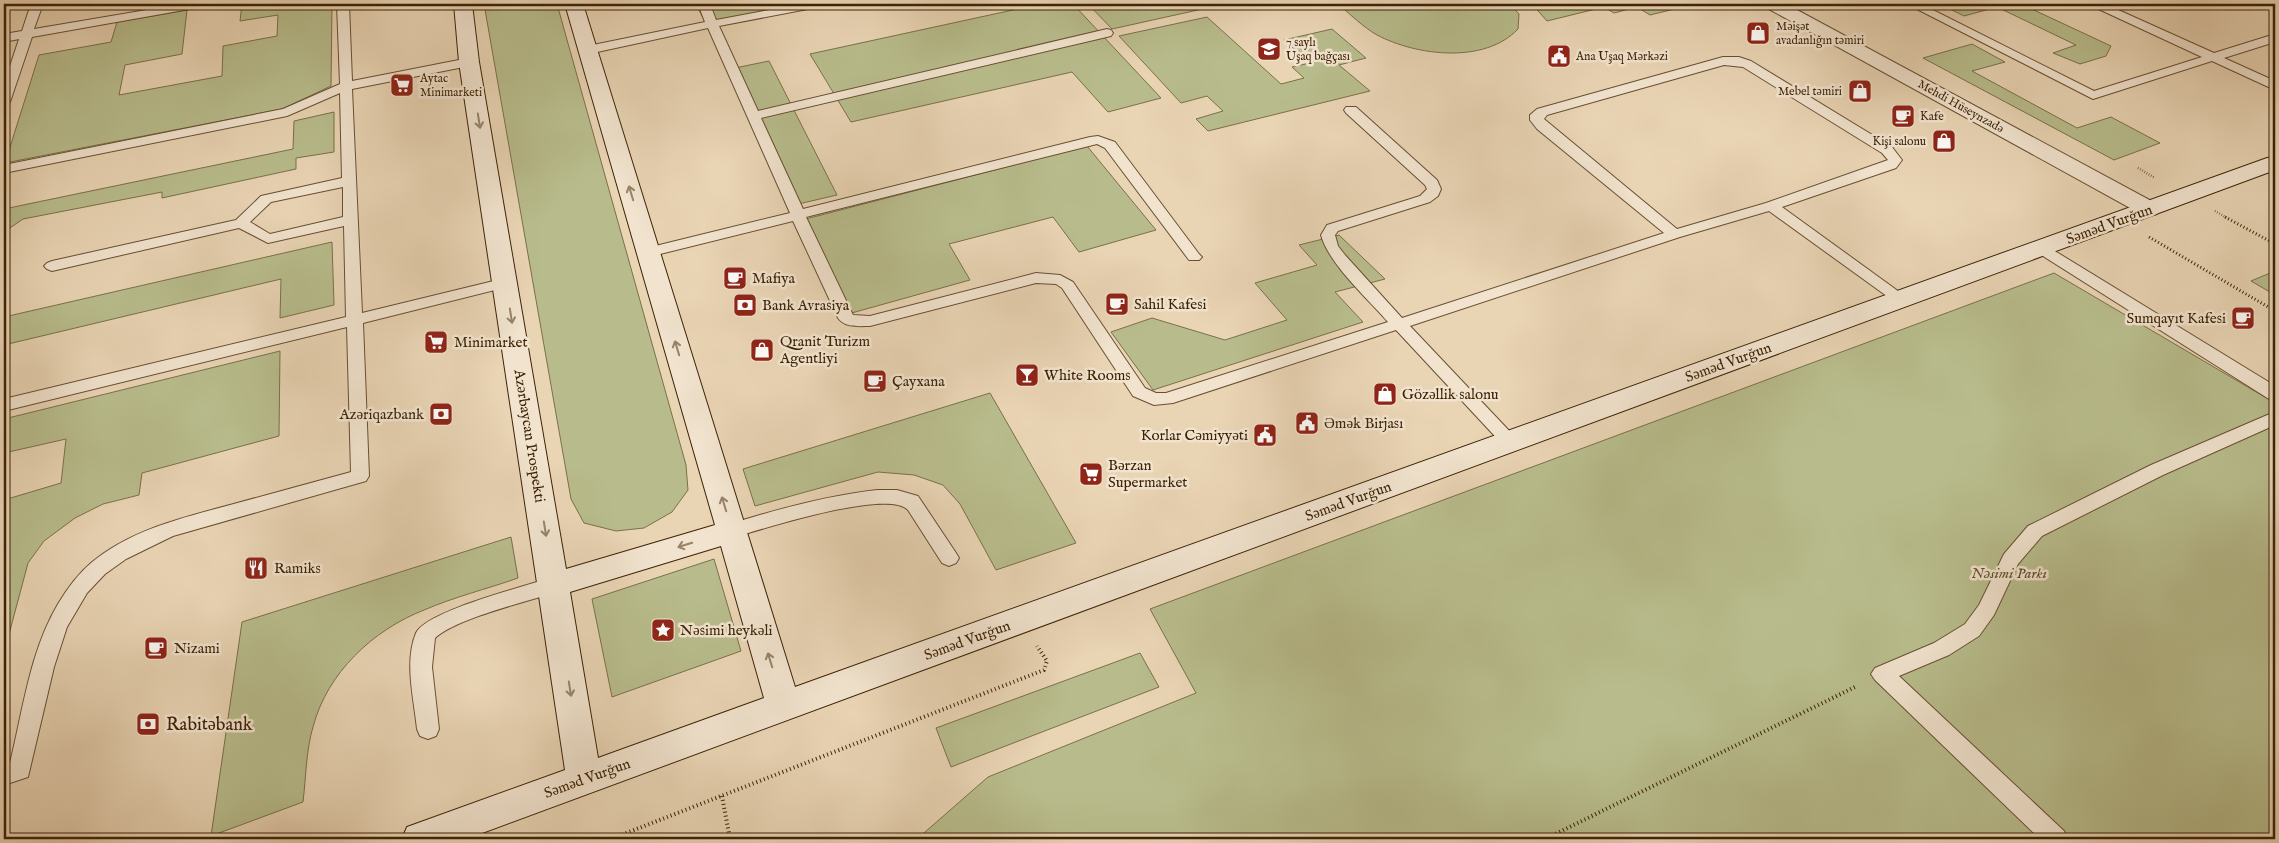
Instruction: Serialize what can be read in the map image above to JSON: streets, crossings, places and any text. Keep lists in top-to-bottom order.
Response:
{
  "streets": {
    "main road": ["Mehdi Hüseynzadə", "Səməd Vurğun", "Azərbaycan Prospekti"]
  },
  "crossings": [
    ["Mehdi Hüseynzadə", "Səməd Vurğun"],
    ["Səməd Vurğun", "Azərbaycan Prospekti"]
  ],
  "parks": ["Nəsimi Parkı"],
  "places": {
    "shop": [
      "Məişət avadanlığın təmiri",
      "Mebel təmiri",
      "Kişi salonu",
      "Qranit Turizm Agentliyi",
      "Gözəllik salonu"
    ],
    "school or university": ["7 saylı Uşaq bağçası"],
    "public building": ["Ana Uşaq Mərkəzi", "Əmək Birjası", "Korlar Cəmiyyəti"],
    "supermarket": ["Aytac Minimarketi", "Minimarket", "Bərzan Supermarket"],
    "cafe": [
      "Kafe",
      "Mafiya",
      "Sahil Kafesi",
      "Sumqayıt Kafesi",
      "Çayxana",
      "Nizami"
    ],
    "bank": ["Bank Avrasiya", "Azəriqazbank", "Rabitəbank"],
    "bar": ["White Rooms"],
    "restaurant": ["Ramiks"],
    "place": ["Nəsimi heykəli"]
  }
}
